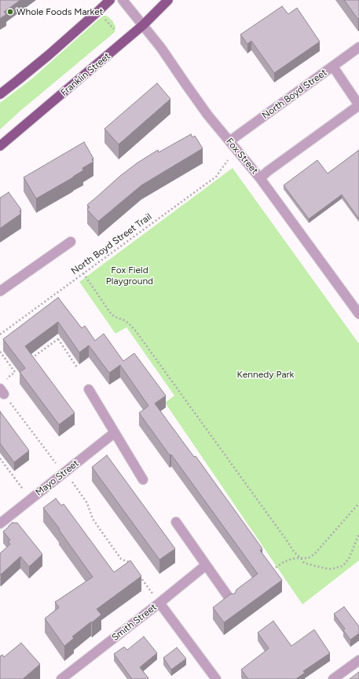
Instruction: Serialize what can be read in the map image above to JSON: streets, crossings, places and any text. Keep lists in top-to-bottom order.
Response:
{
  "streets": {
    "main road": ["Franklin Street"],
    "street": [
      "North Boyd Street",
      "Fox Street",
      "Mayo Street",
      "Smith Street"
    ],
    "path": ["North Boyd Street Trail"]
  },
  "crossings": [
    ["Franklin Street", "Fox Street"],
    ["North Boyd Street", "Fox Street"]
  ],
  "parks": ["Fox Field Playground", "Kennedy Park"],
  "places": ["Whole Foods Market"]
}
